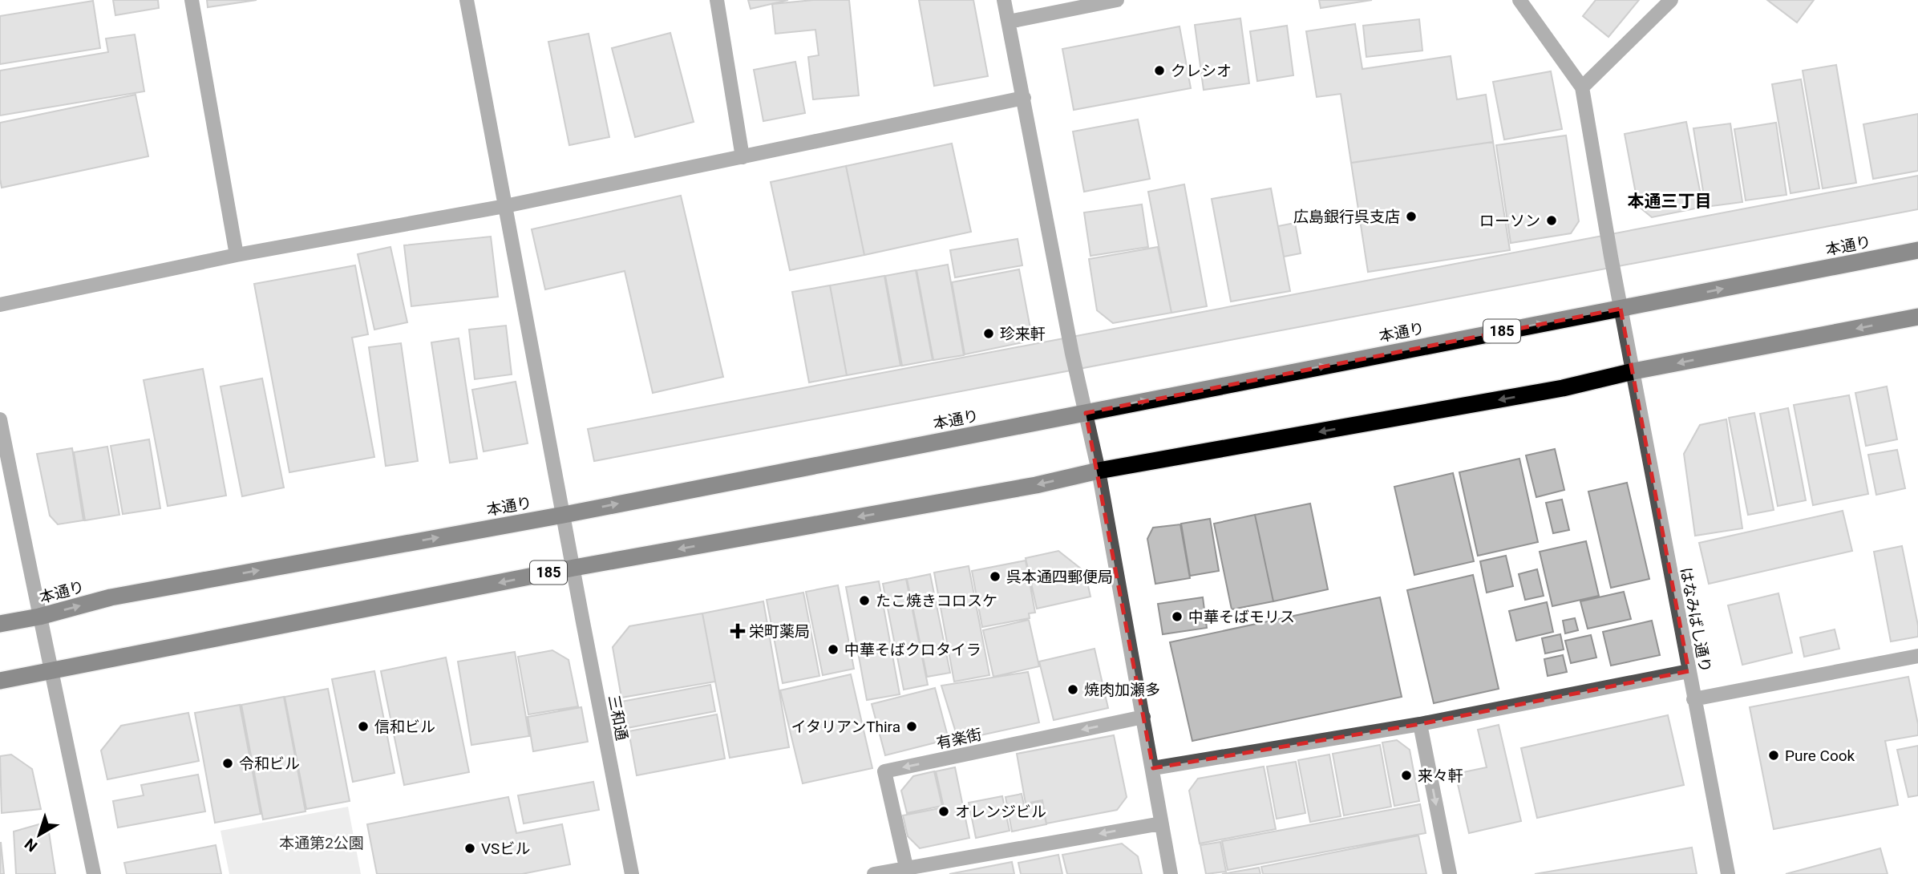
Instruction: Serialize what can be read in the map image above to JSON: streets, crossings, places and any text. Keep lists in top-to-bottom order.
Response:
{
  "streets": {
    "highway": ["本通り", "185"],
    "street": ["はなみばし通り", "三和通", "有楽街"]
  },
  "crossings": [
    ["本通り", "はなみばし通り"],
    ["本通り", "三和通"],
    ["185", "はなみばし通り"],
    ["185", "三和通"]
  ],
  "districts": ["本通三丁目"],
  "parks": ["本通第2公園"],
  "places": {
    "other": [
      "クレシオ",
      "広島銀行呉支店",
      "ローソン",
      "珍来軒",
      "呉本通四郵便局",
      "たこ焼きコロスケ",
      "中華そばモリス",
      "中華そばクロタイラ",
      "焼肉加瀬多",
      "信和ビル",
      "イタリアンThira",
      "Pure Cook",
      "令和ビル",
      "来々軒",
      "オレンジビル",
      "VSビル"
    ],
    "health": ["栄町薬局"]
  },
  "north": "bottom left"
}
